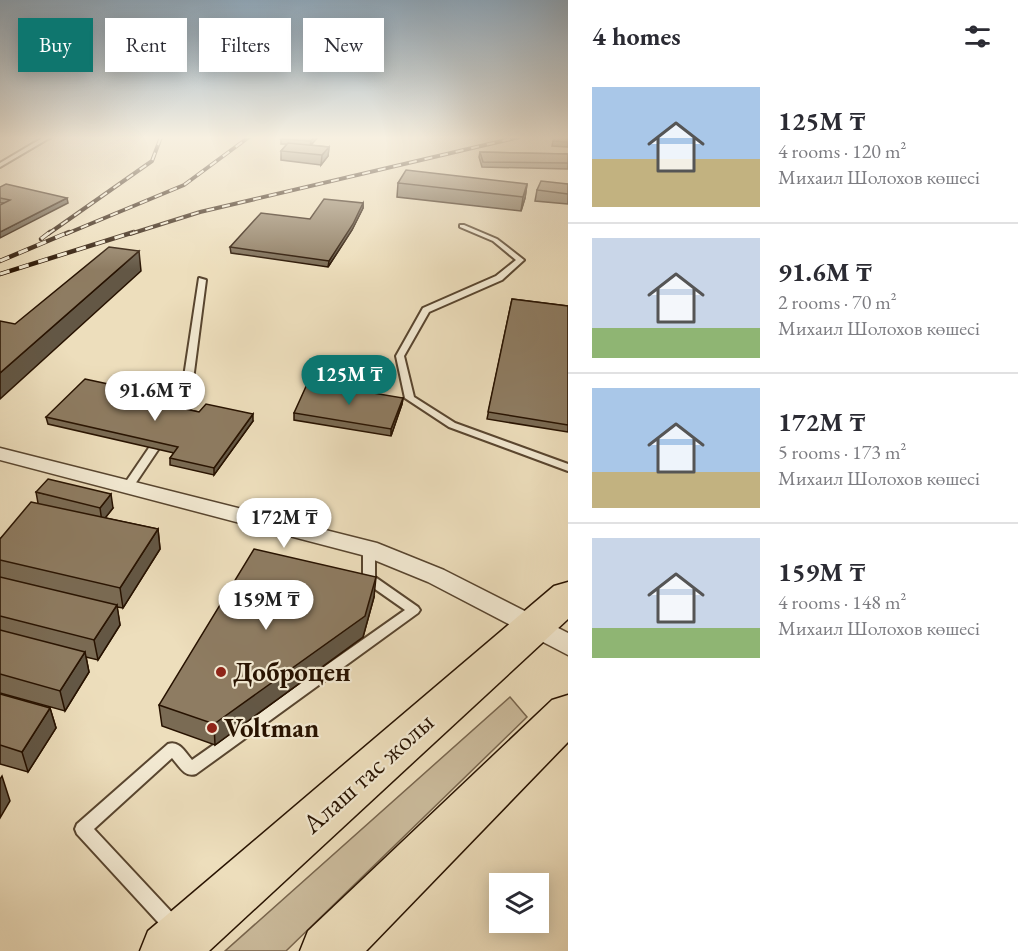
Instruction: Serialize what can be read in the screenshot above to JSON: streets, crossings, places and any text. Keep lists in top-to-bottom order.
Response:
{
  "streets": {
    "main road": ["Алаш тас жолы"]
  },
  "places": ["Доброцен", "Voltman"],
  "page": {
    "heading": "4 homes",
    "chip": [
      "Buy",
      "Rent",
      "Filters",
      "New"
    ],
    "list": [
      {
        "name": "125M ₸",
        "note": "4 rooms · 120 m² · Михаил Шолохов көшесі"
      },
      {
        "name": "91.6M ₸",
        "note": "2 rooms · 70 m² · Михаил Шолохов көшесі"
      },
      {
        "name": "172M ₸",
        "note": "5 rooms · 173 m² · Михаил Шолохов көшесі"
      },
      {
        "name": "159M ₸",
        "note": "4 rooms · 148 m² · Михаил Шолохов көшесі"
      }
    ],
    "price": [
      "125M ₸",
      "91.6M ₸",
      "172M ₸",
      "159M ₸"
    ]
  }
}
